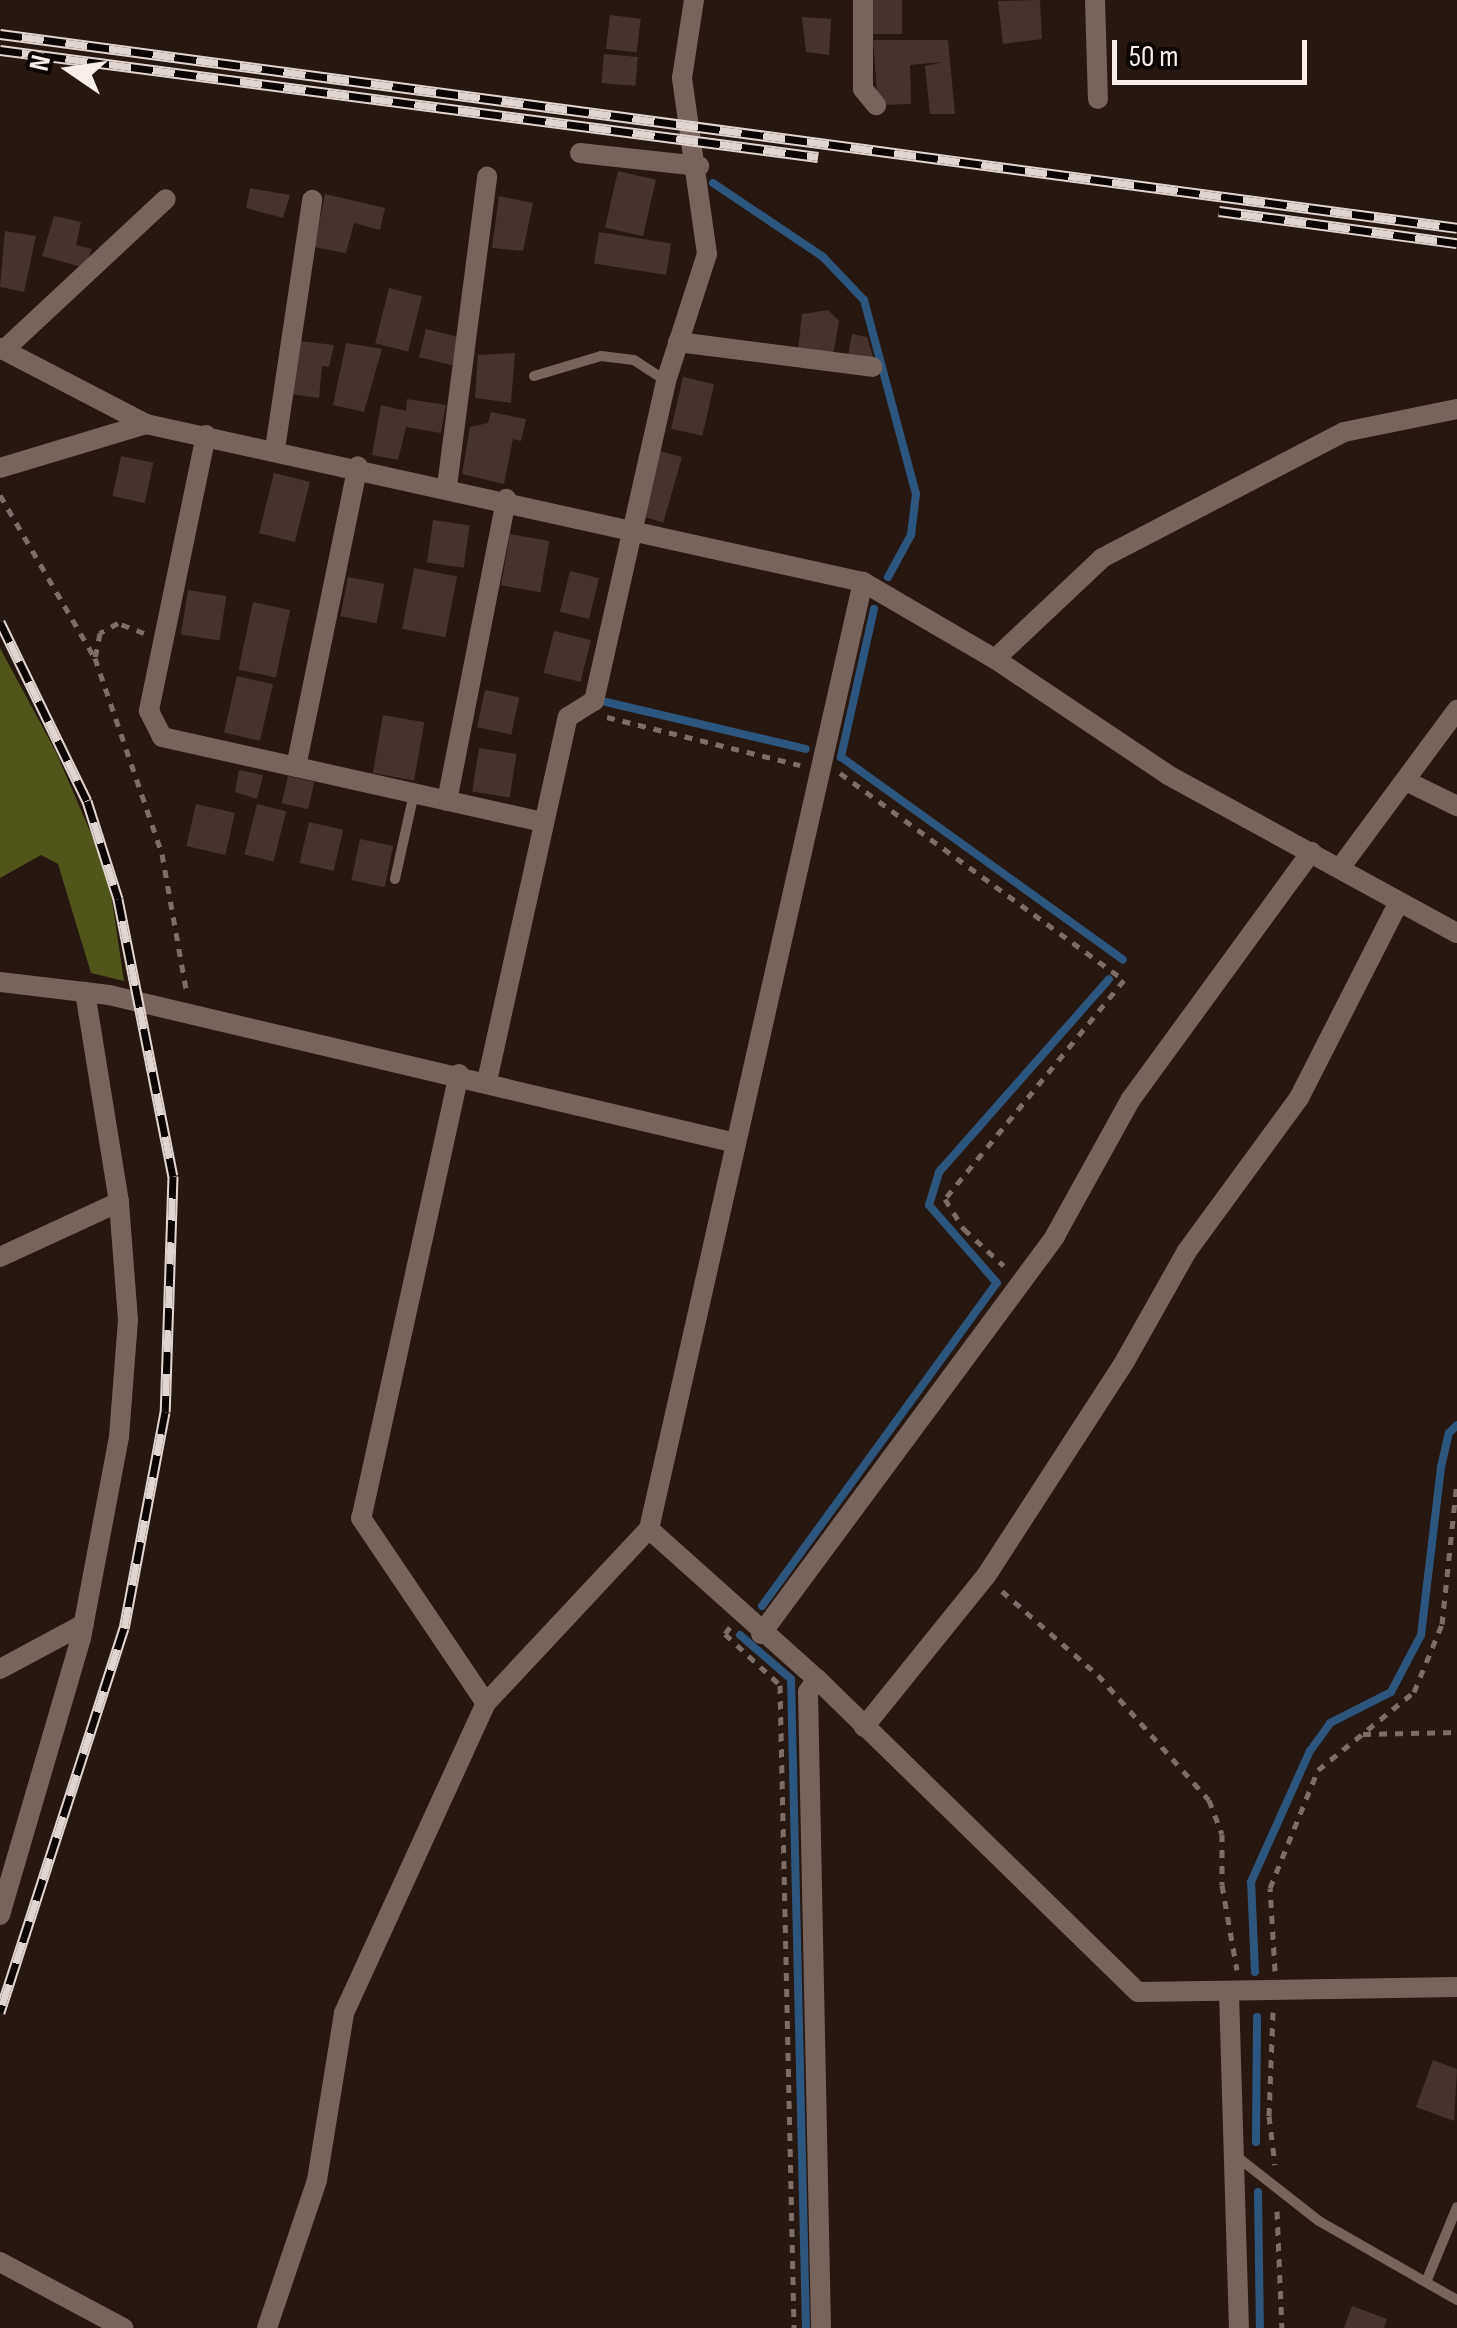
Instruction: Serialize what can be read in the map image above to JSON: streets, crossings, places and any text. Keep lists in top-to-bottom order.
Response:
{
  "scale_bar": "50 m",
  "north": "left"
}
